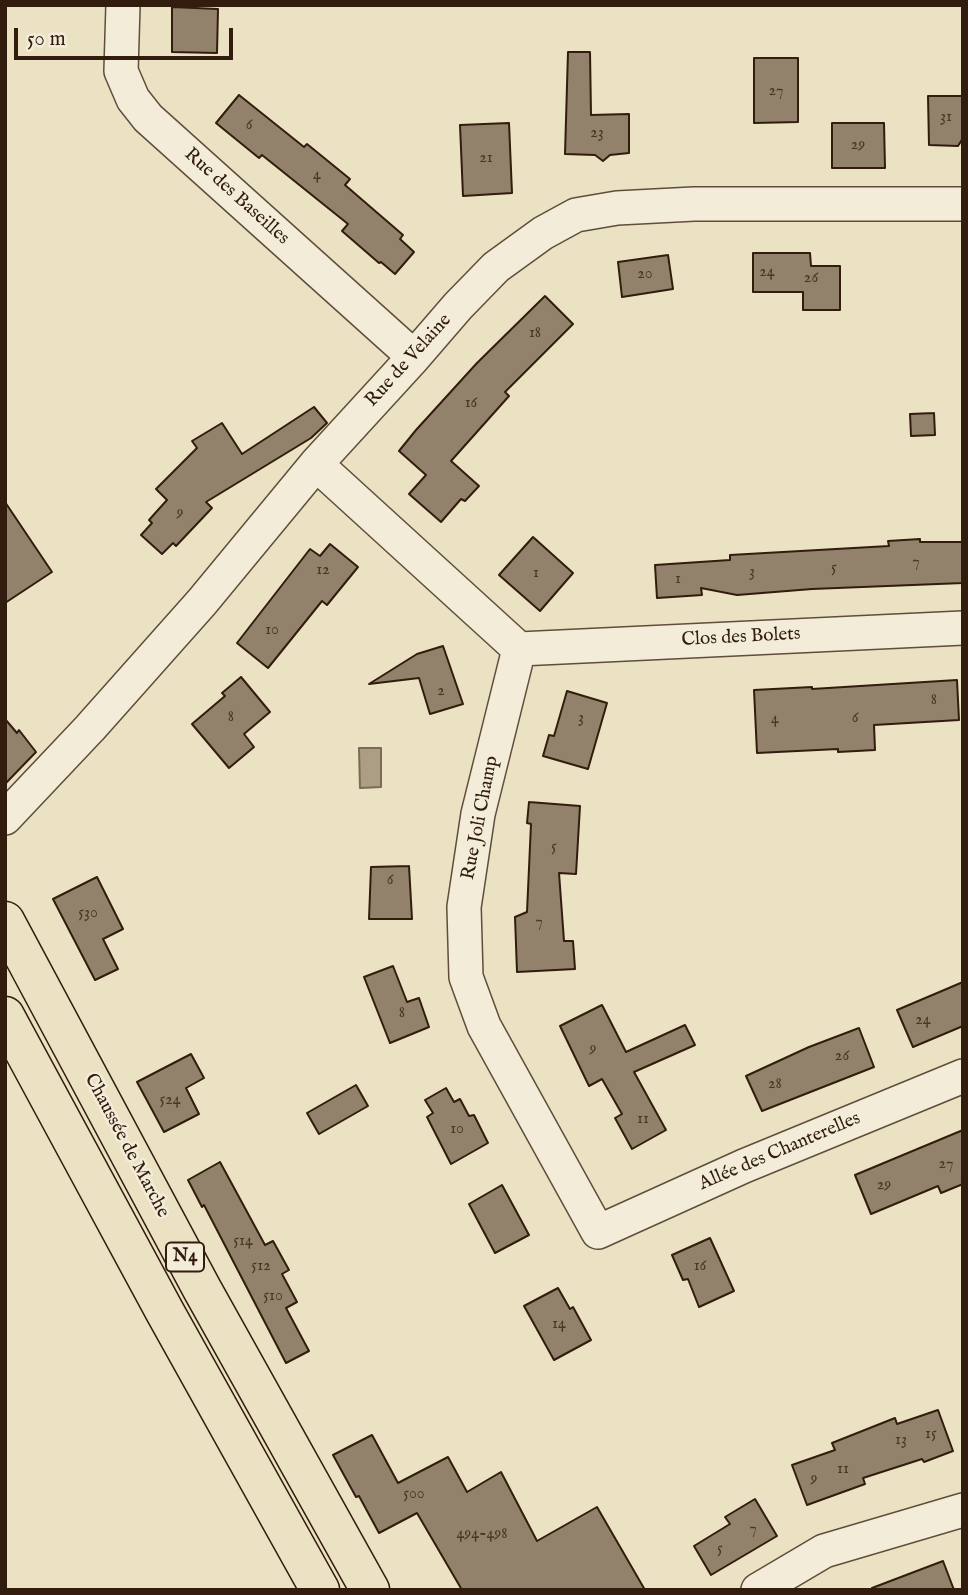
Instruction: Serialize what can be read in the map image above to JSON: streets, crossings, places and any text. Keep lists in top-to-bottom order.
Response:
{
  "streets": {
    "main road": ["Chaussée de Marche", "N4"],
    "street": [
      "Rue des Baseilles",
      "Rue de Velaine",
      "Clos des Bolets",
      "Rue Joli Champ",
      "Allée des Chanterelles"
    ]
  },
  "crossings": [
    ["Rue des Baseilles", "Rue de Velaine"],
    ["Clos des Bolets", "Rue Joli Champ"],
    ["Rue Joli Champ", "Allée des Chanterelles"]
  ],
  "house_numbers": [
    "27",
    "31",
    "6",
    "23",
    "29",
    "21",
    "4",
    "24",
    "20",
    "26",
    "18",
    "16",
    "9",
    "7",
    "5",
    "12",
    "3",
    "1",
    "1",
    "10",
    "2",
    "8",
    "8",
    "3",
    "6",
    "4",
    "5",
    "6",
    "530",
    "7",
    "8",
    "24",
    "9",
    "26",
    "28",
    "524",
    "11",
    "10",
    "27",
    "29",
    "514",
    "512",
    "16",
    "510",
    "14",
    "15",
    "13",
    "11",
    "9",
    "500",
    "7",
    "494-498",
    "5"
  ],
  "scale_bar": "50 m"
}
